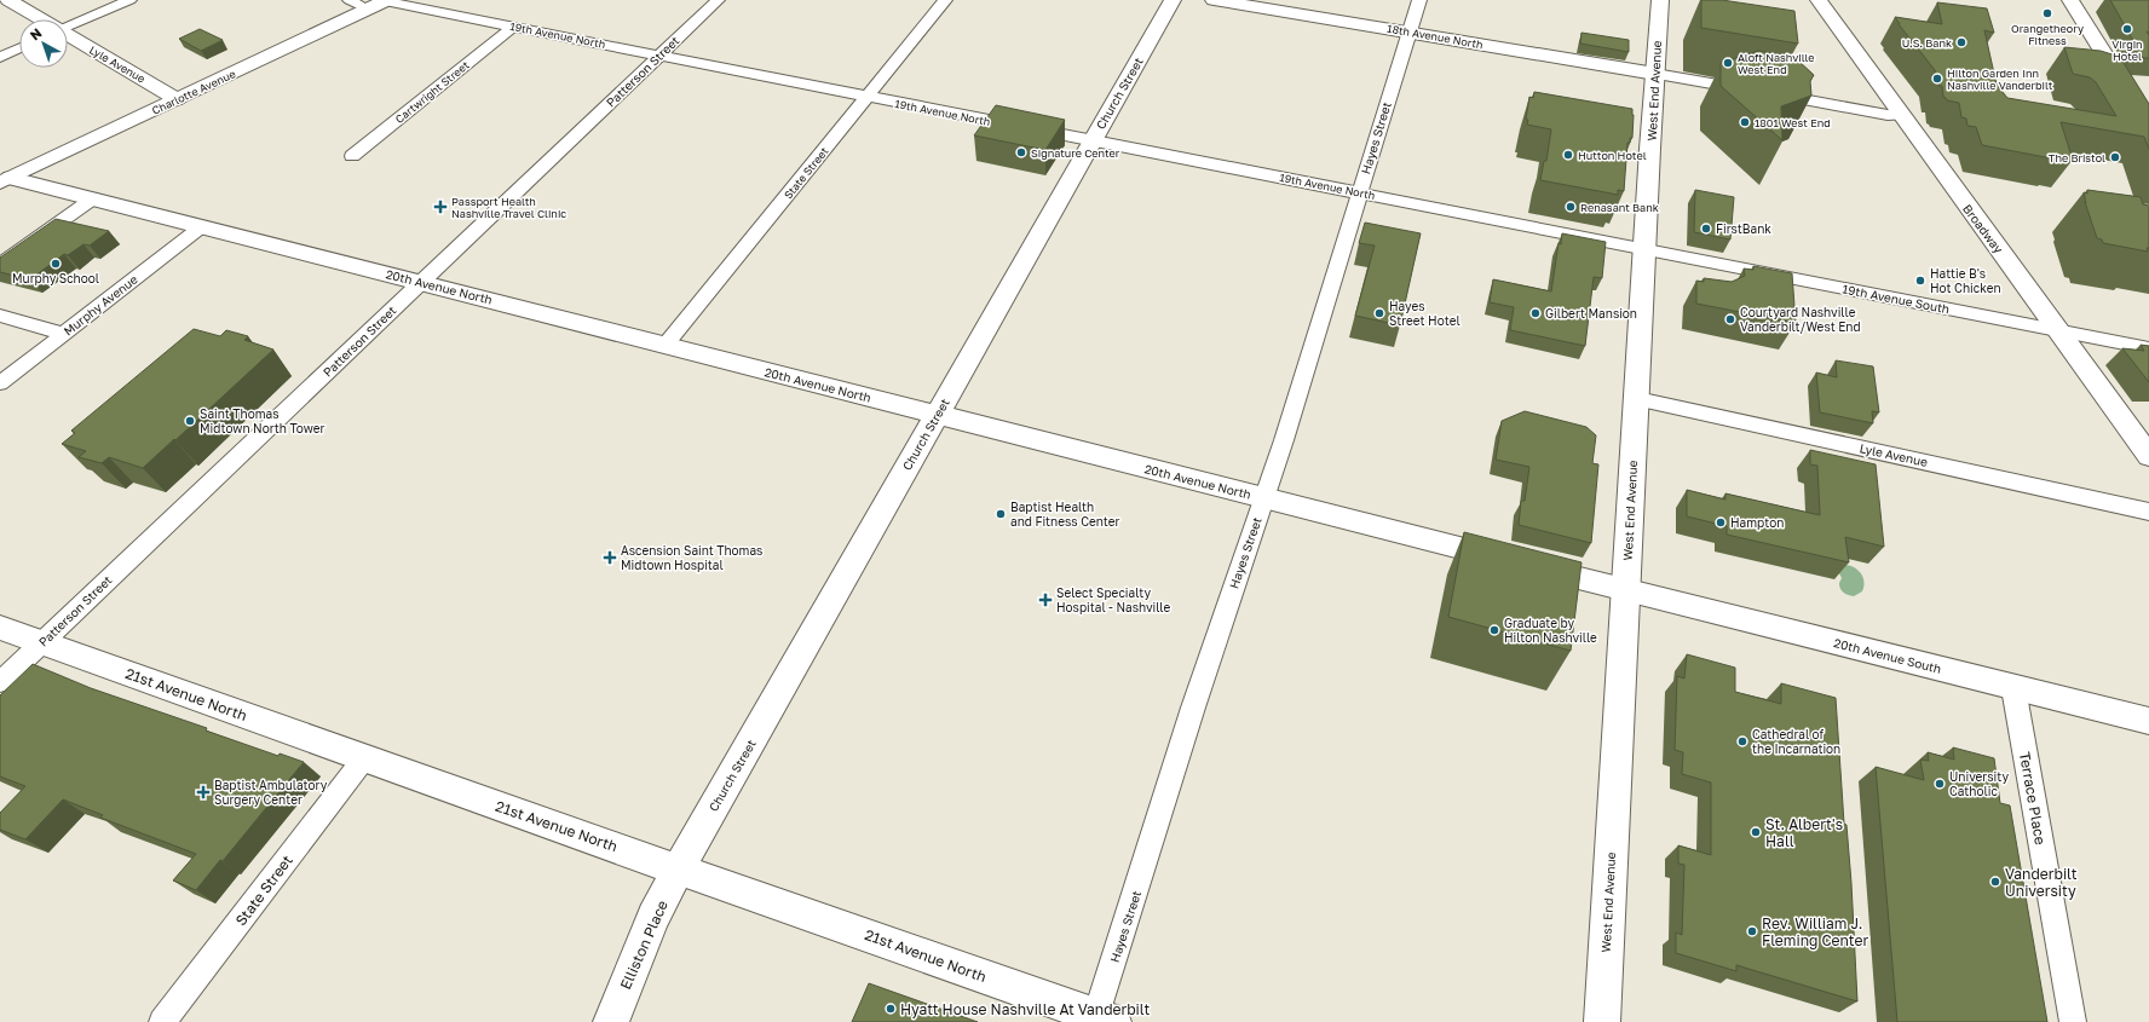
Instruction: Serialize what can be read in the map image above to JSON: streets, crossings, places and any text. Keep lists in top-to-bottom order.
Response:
{
  "streets": {
    "main road": [
      "18th Avenue North",
      "Lyle Avenue",
      "West End Avenue",
      "Charlotte Avenue",
      "Church Street",
      "Broadway",
      "20th Avenue North",
      "20th Avenue South",
      "21st Avenue North",
      "Elliston Place"
    ],
    "street": [
      "19th Avenue North",
      "Patterson Street",
      "Cartwright Street",
      "Hayes Street",
      "State Street",
      "19th Avenue South",
      "Murphy Avenue",
      "Terrace Place"
    ]
  },
  "crossings": [
    ["19th Avenue North", "Patterson Street"],
    ["19th Avenue North", "West End Avenue"],
    ["19th Avenue North", "Charlotte Avenue"],
    ["19th Avenue North", "Cartwright Street"],
    ["19th Avenue North", "Church Street"],
    ["19th Avenue North", "Hayes Street"],
    ["19th Avenue North", "State Street"],
    ["19th Avenue North", "19th Avenue South"],
    ["18th Avenue North", "West End Avenue"],
    ["18th Avenue North", "Hayes Street"],
    ["Lyle Avenue", "West End Avenue"],
    ["Lyle Avenue", "Charlotte Avenue"],
    ["Patterson Street", "20th Avenue North"],
    ["Patterson Street", "21st Avenue North"],
    ["West End Avenue", "20th Avenue North"],
    ["West End Avenue", "19th Avenue South"],
    ["West End Avenue", "20th Avenue South"],
    ["Charlotte Avenue", "20th Avenue North"],
    ["Church Street", "20th Avenue North"],
    ["Church Street", "21st Avenue North"],
    ["Church Street", "Elliston Place"],
    ["Hayes Street", "20th Avenue North"],
    ["Hayes Street", "21st Avenue North"],
    ["State Street", "20th Avenue North"],
    ["State Street", "21st Avenue North"],
    ["Broadway", "19th Avenue South"],
    ["20th Avenue North", "Murphy Avenue"],
    ["20th Avenue North", "20th Avenue South"],
    ["20th Avenue South", "Terrace Place"],
    ["21st Avenue North", "Elliston Place"]
  ],
  "places": {
    "other": [
      "Orangetheory Fitness",
      "Virgin Hotel",
      "U.S. Bank",
      "Aloft Nashville West End",
      "Hilton Garden Inn Nashville Vanderbilt",
      "1801 West End",
      "Signature Center",
      "Hutton Hotel",
      "The Bristol",
      "Renasant Bank",
      "FirstBank",
      "Murphy School",
      "Hattie B's Hot Chicken",
      "Hayes Street Hotel",
      "Gilbert Mansion",
      "Courtyard Nashville Vanderbilt/West End",
      "Saint Thomas Midtown North Tower",
      "Baptist Health and Fitness Center",
      "Hampton",
      "Graduate by Hilton Nashville",
      "Cathedral of the Incarnation",
      "University Catholic",
      "St. Albert's Hall",
      "Vanderbilt University",
      "Rev. William J. Fleming Center",
      "Hyatt House Nashville At Vanderbilt"
    ],
    "health": [
      "Passport Health Nashville Travel Clinic",
      "Ascension Saint Thomas Midtown Hospital",
      "Select Specialty Hospital - Nashville",
      "Baptist Ambulatory Surgery Center"
    ]
  },
  "north": "top left"
}
